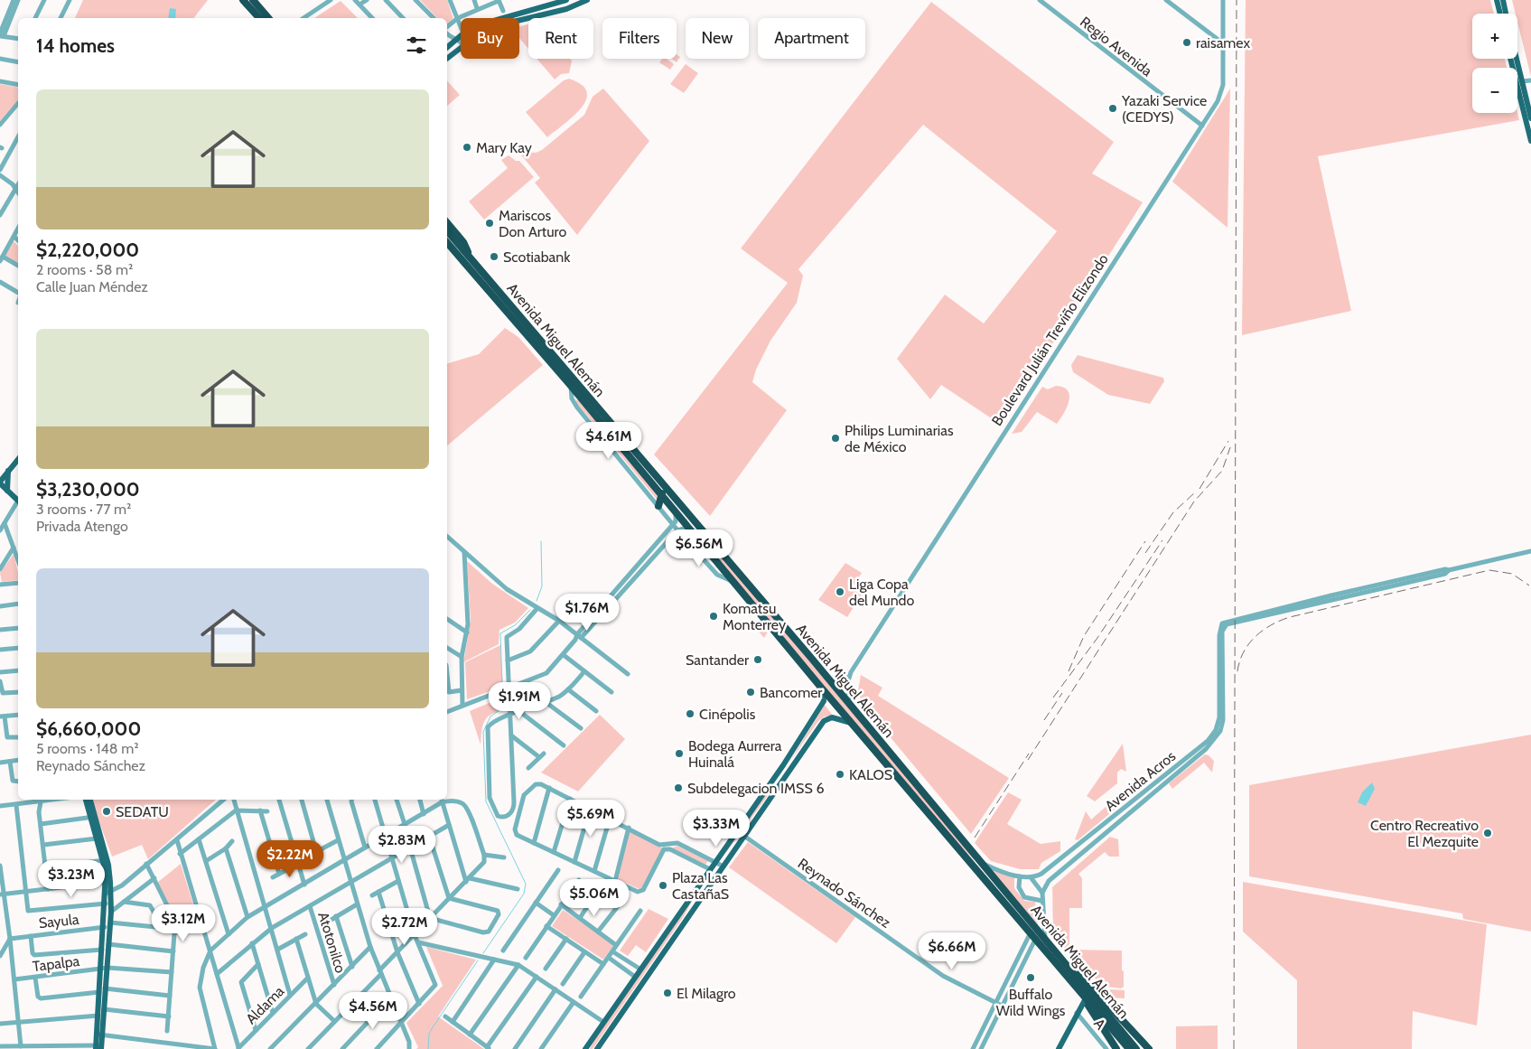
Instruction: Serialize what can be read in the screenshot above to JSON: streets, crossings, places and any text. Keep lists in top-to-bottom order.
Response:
{
  "streets": {
    "highway": ["Avenida Miguel Alemán"],
    "street": [
      "Regio Avenida",
      "Boulevard Julián Treviño Elizondo",
      "Avenida Acros",
      "Reynado Sánchez",
      "Sayula",
      "Atotonilco",
      "Tapalpa",
      "Aldama",
      "A"
    ]
  },
  "crossings": [
    ["Regio Avenida", "Boulevard Julián Treviño Elizondo"]
  ],
  "places": [
    "raisamex",
    "Yazaki Service (CEDYS)",
    "Mary Kay",
    "Mariscos Don Arturo",
    "Scotiabank",
    "Philips Luminarias de México",
    "Liga Copa del Mundo",
    "Komatsu Monterrey",
    "Santander",
    "Bancomer",
    "Cinépolis",
    "Bodega Aurrera Huinalá",
    "KALOS",
    "Subdelegacion IMSS 6",
    "SEDATU",
    "Centro Recreativo El Mezquite",
    "Plaza Las CastañaS",
    "Buffalo Wild Wings",
    "El Milagro"
  ],
  "page": {
    "map_buttons": ["+", "−"],
    "chip": [
      "Buy",
      "Rent",
      "Filters",
      "New",
      "Apartment"
    ],
    "heading": "14 homes",
    "list": [
      {
        "name": "$2,220,000",
        "note": "2 rooms · 58 m² · Calle Juan Méndez"
      },
      {
        "name": "$3,230,000",
        "note": "3 rooms · 77 m² · Privada Atengo"
      },
      {
        "name": "$6,660,000",
        "note": "5 rooms · 148 m² · Reynado Sánchez"
      }
    ],
    "price": [
      "$4.61M",
      "$6.56M",
      "$1.76M",
      "$1.91M",
      "$5.69M",
      "$3.33M",
      "$2.83M",
      "$2.22M",
      "$3.23M",
      "$5.06M",
      "$3.12M",
      "$2.72M",
      "$6.66M",
      "$4.56M"
    ]
  }
}
